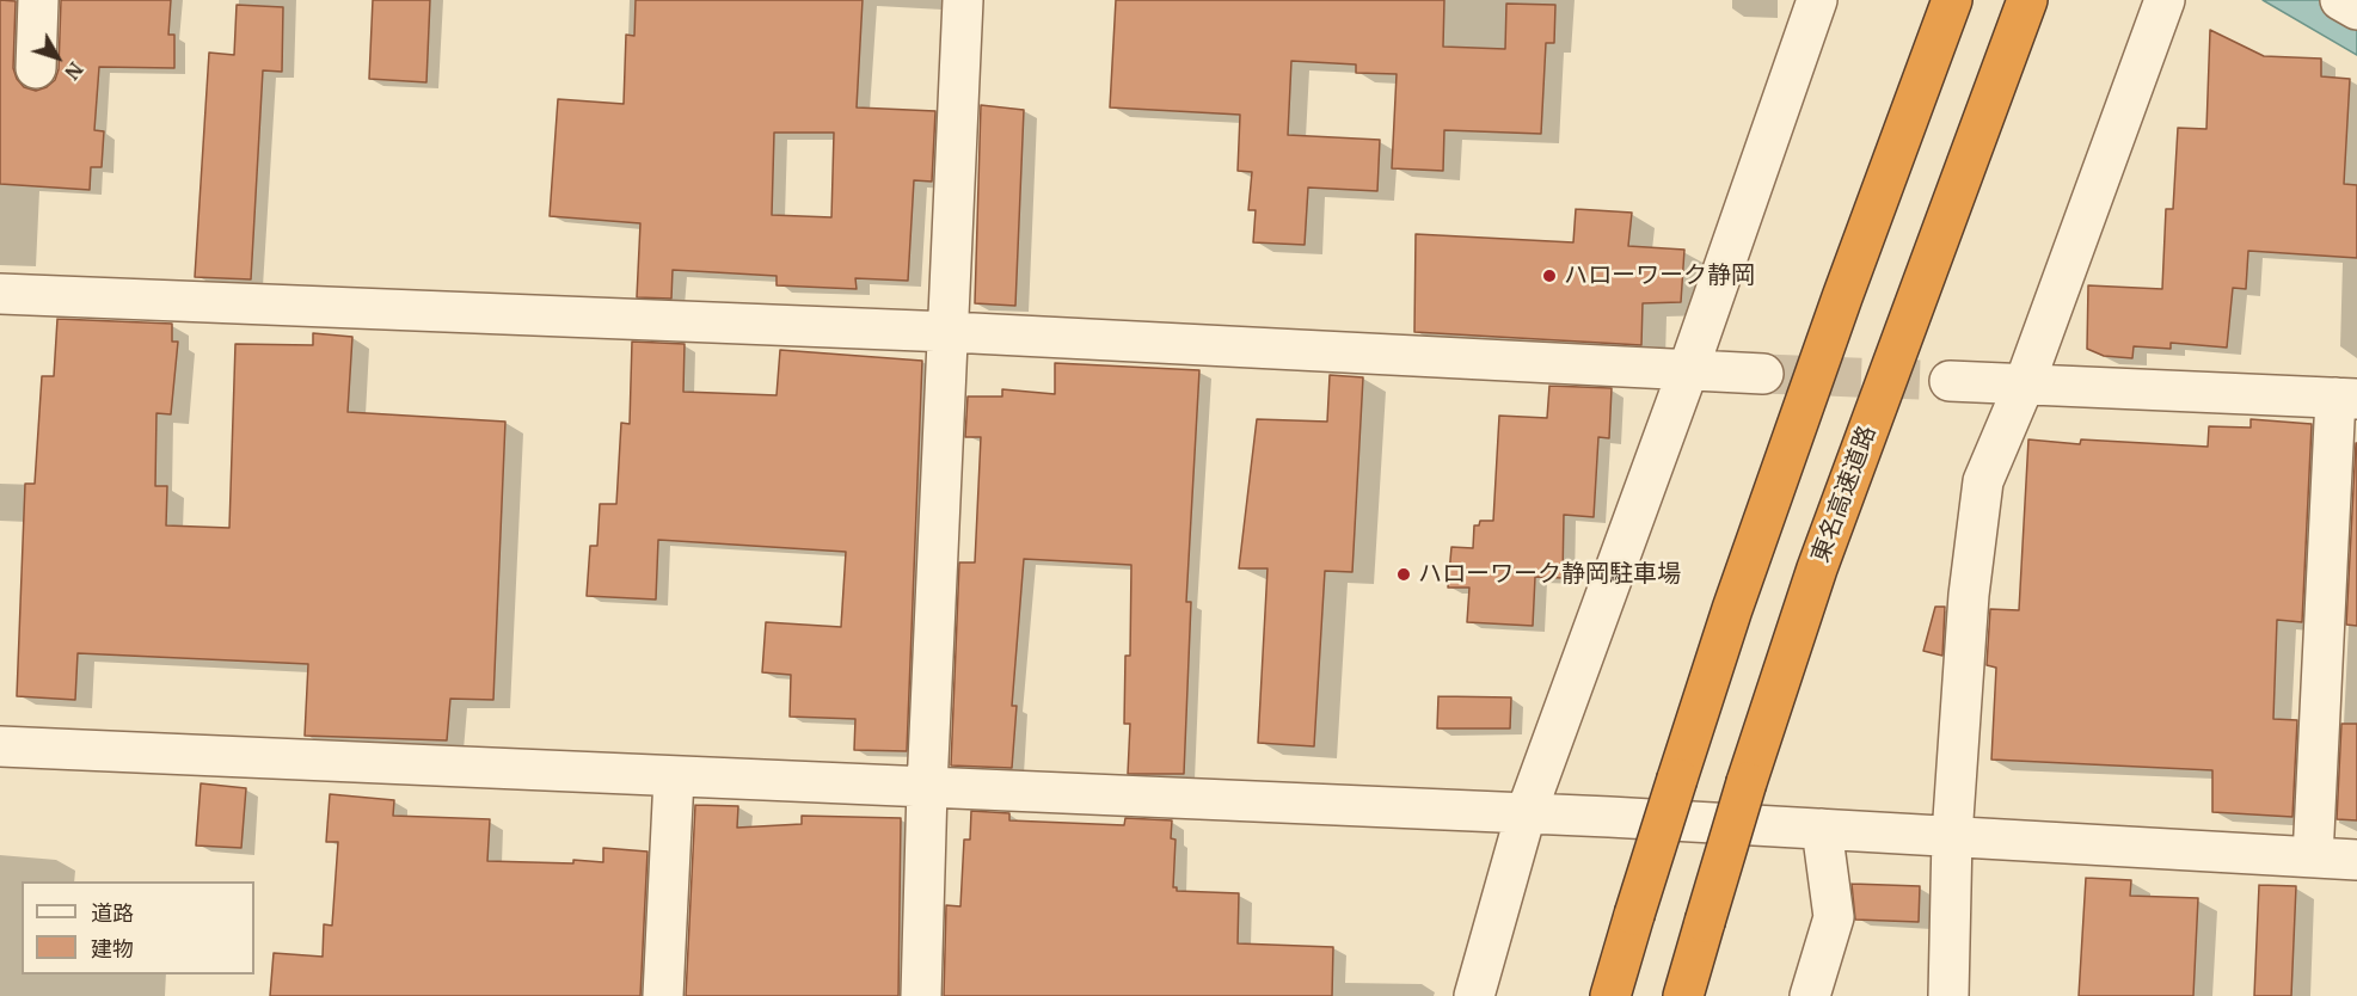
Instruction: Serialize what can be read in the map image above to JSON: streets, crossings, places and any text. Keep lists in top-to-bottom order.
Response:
{
  "streets": {
    "highway": ["東名高速道路"]
  },
  "places": ["ハローワーク静岡", "ハローワーク静岡駐車場"],
  "legend": ["道路", "建物"],
  "north": "bottom right"
}
